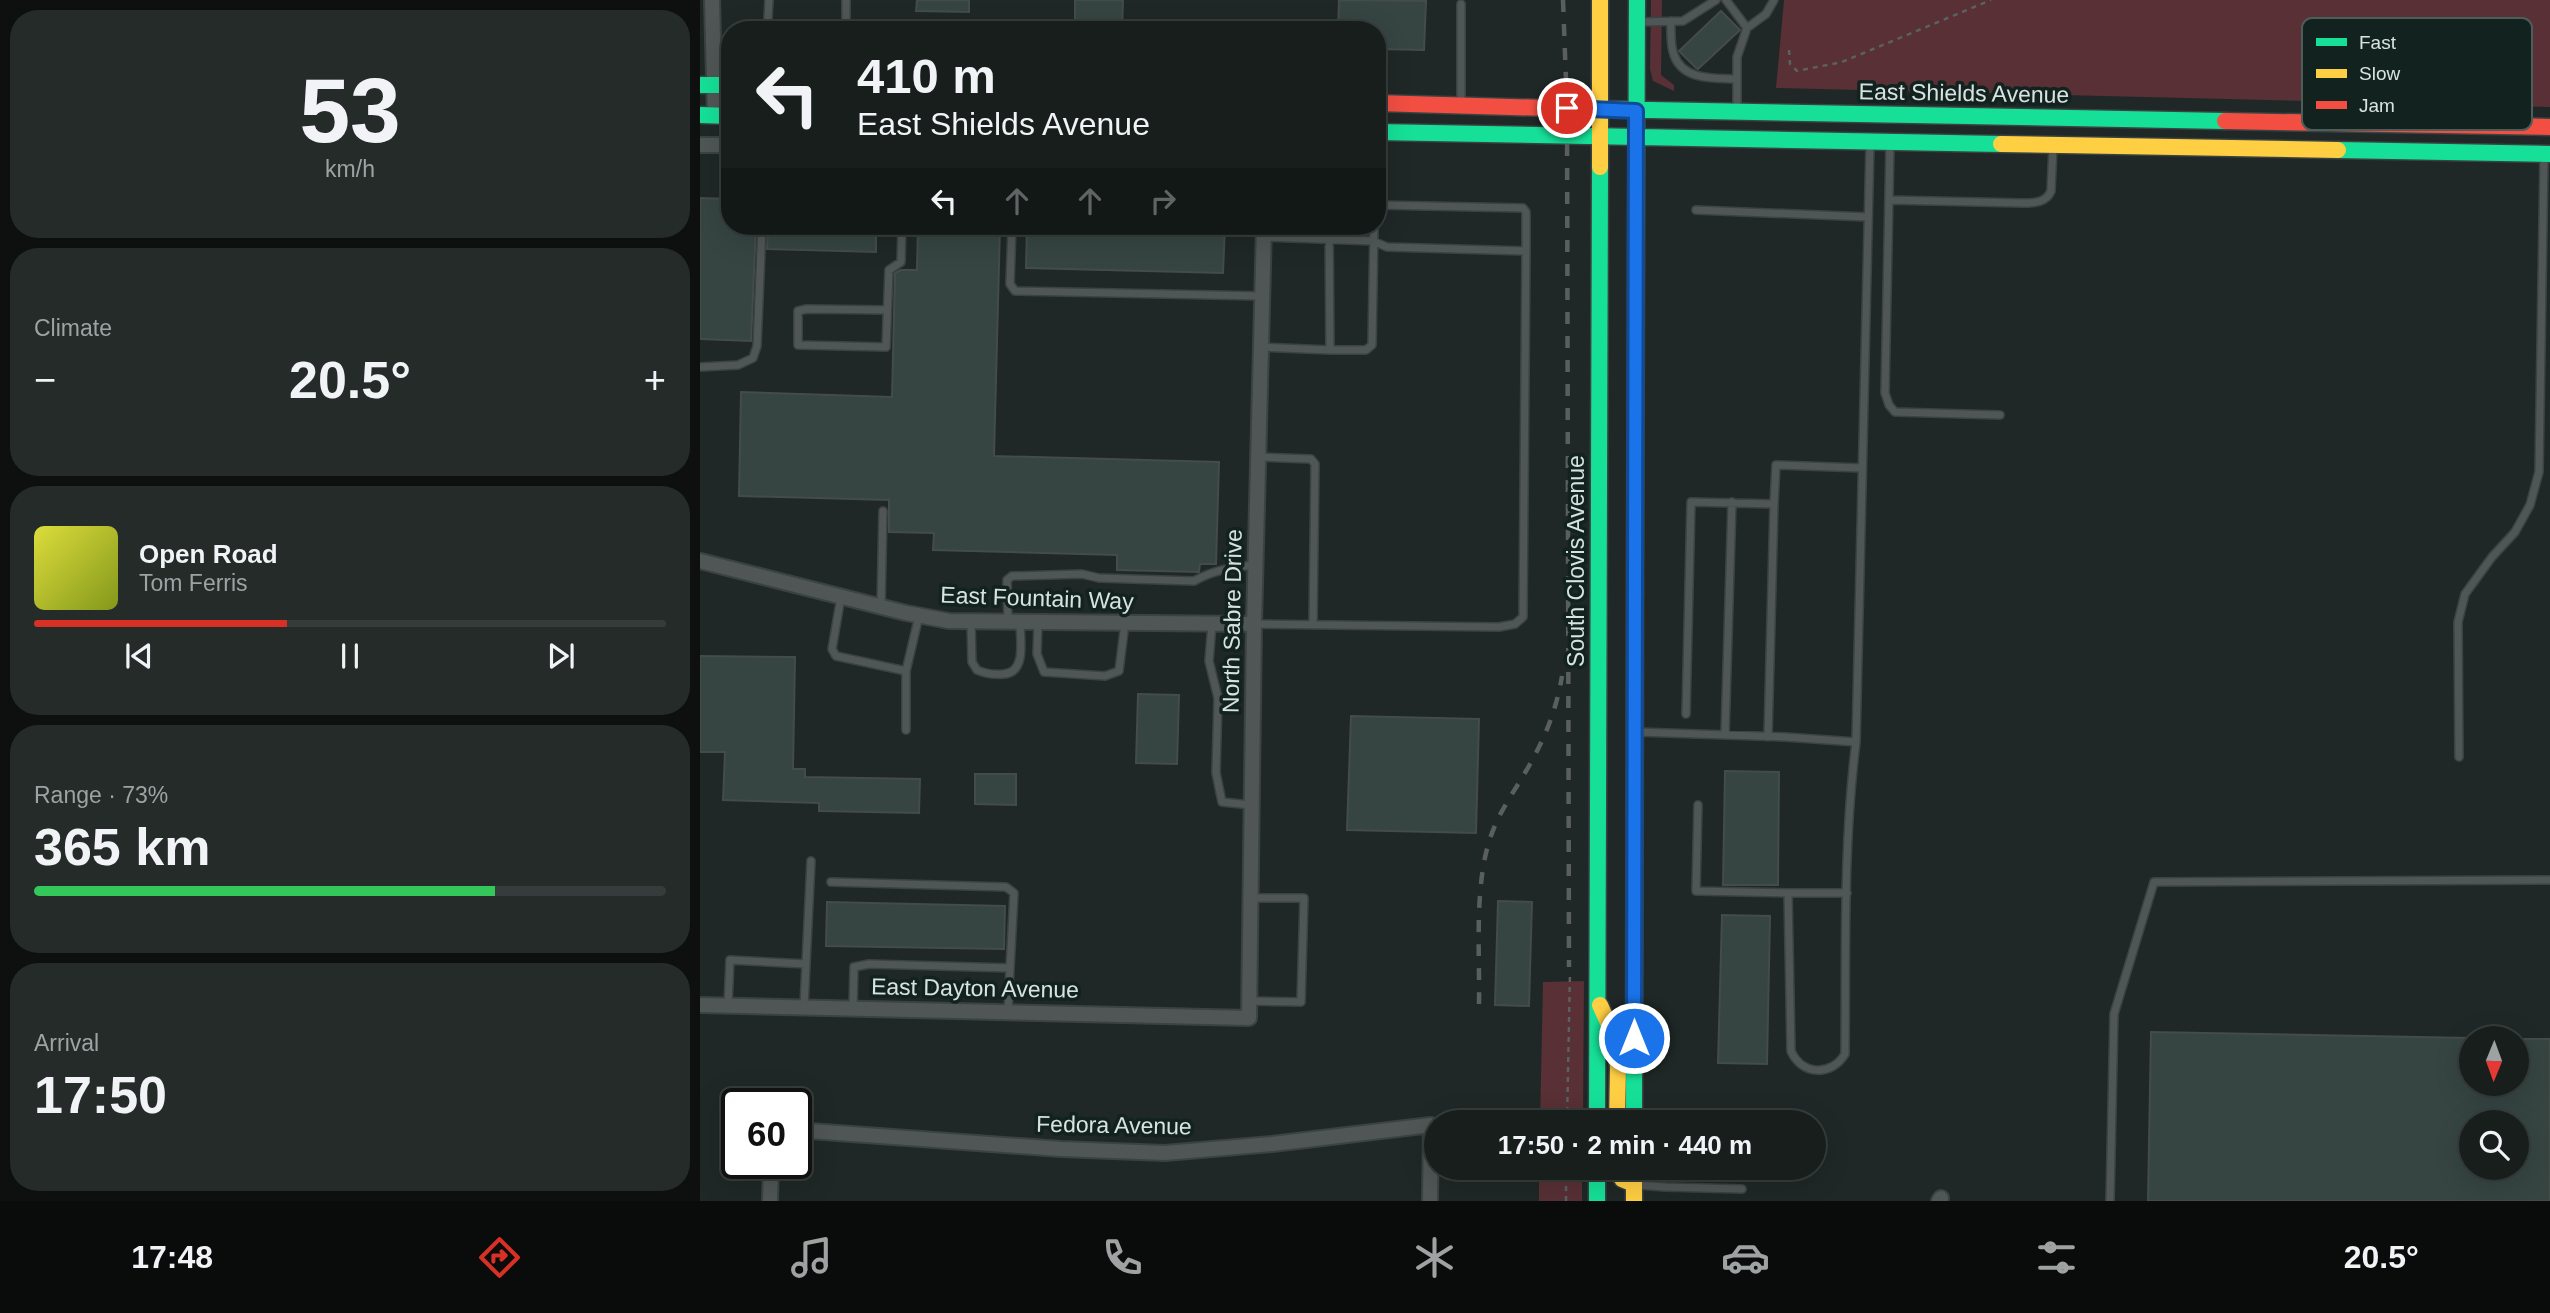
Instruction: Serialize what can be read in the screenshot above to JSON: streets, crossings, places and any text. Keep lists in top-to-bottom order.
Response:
{
  "streets": {
    "main road": ["East Shields Avenue", "South Clovis Avenue"],
    "street": [
      "East Fountain Way",
      "North Sabre Drive",
      "East Dayton Avenue",
      "Fedora Avenue"
    ]
  },
  "crossings": [
    ["East Shields Avenue", "South Clovis Avenue"],
    ["East Fountain Way", "North Sabre Drive"],
    ["North Sabre Drive", "East Dayton Avenue"]
  ],
  "legend": ["Fast", "Slow", "Jam"],
  "north": "bottom",
  "page": {
    "tile": [
      ["53", "km/h"],
      "Climate",
      ["Range · 73%", "365 km"],
      ["Arrival", "17:50"]
    ],
    "turn": ["410 m", "East Shields Avenue"],
    "heat": ["−", "20.5°", "+"],
    "song": ["Open Road", "Tom Ferris"],
    "limit": "60",
    "trip": "17:50 · 2 min · 440 m",
    "tabs": ["17:48", "20.5°"]
  }
}
